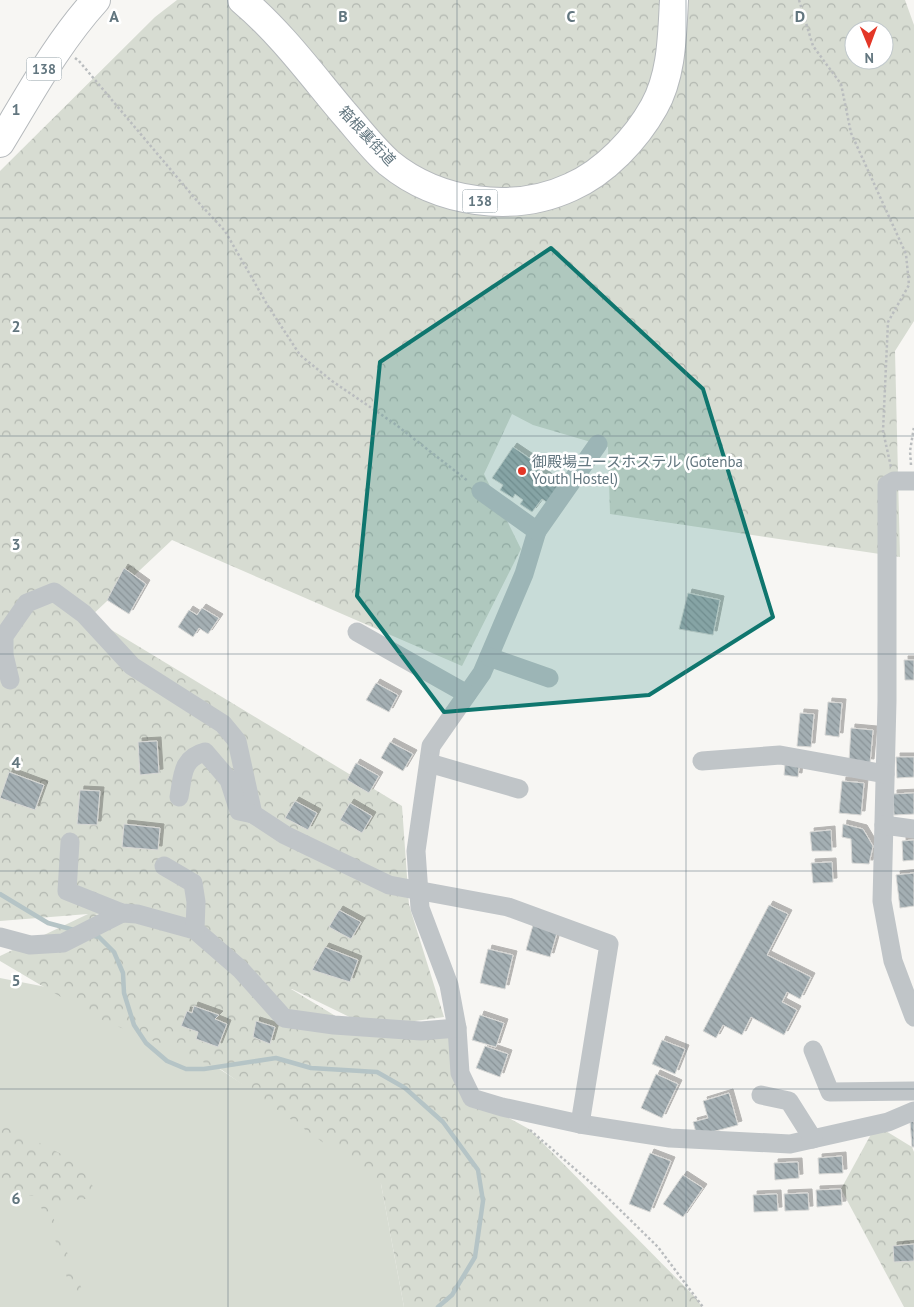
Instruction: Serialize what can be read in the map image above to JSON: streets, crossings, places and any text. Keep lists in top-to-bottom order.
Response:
{
  "streets": {
    "highway": ["138", "箱根裏街道"]
  },
  "places": ["御殿場ユースホステル (Gotenba Youth Hostel)"],
  "north": "bottom",
  "grid": {
    "columns": [
      "A",
      "B",
      "C",
      "D"
    ],
    "rows": [
      "1",
      "2",
      "3",
      "4",
      "5",
      "6"
    ]
  }
}
